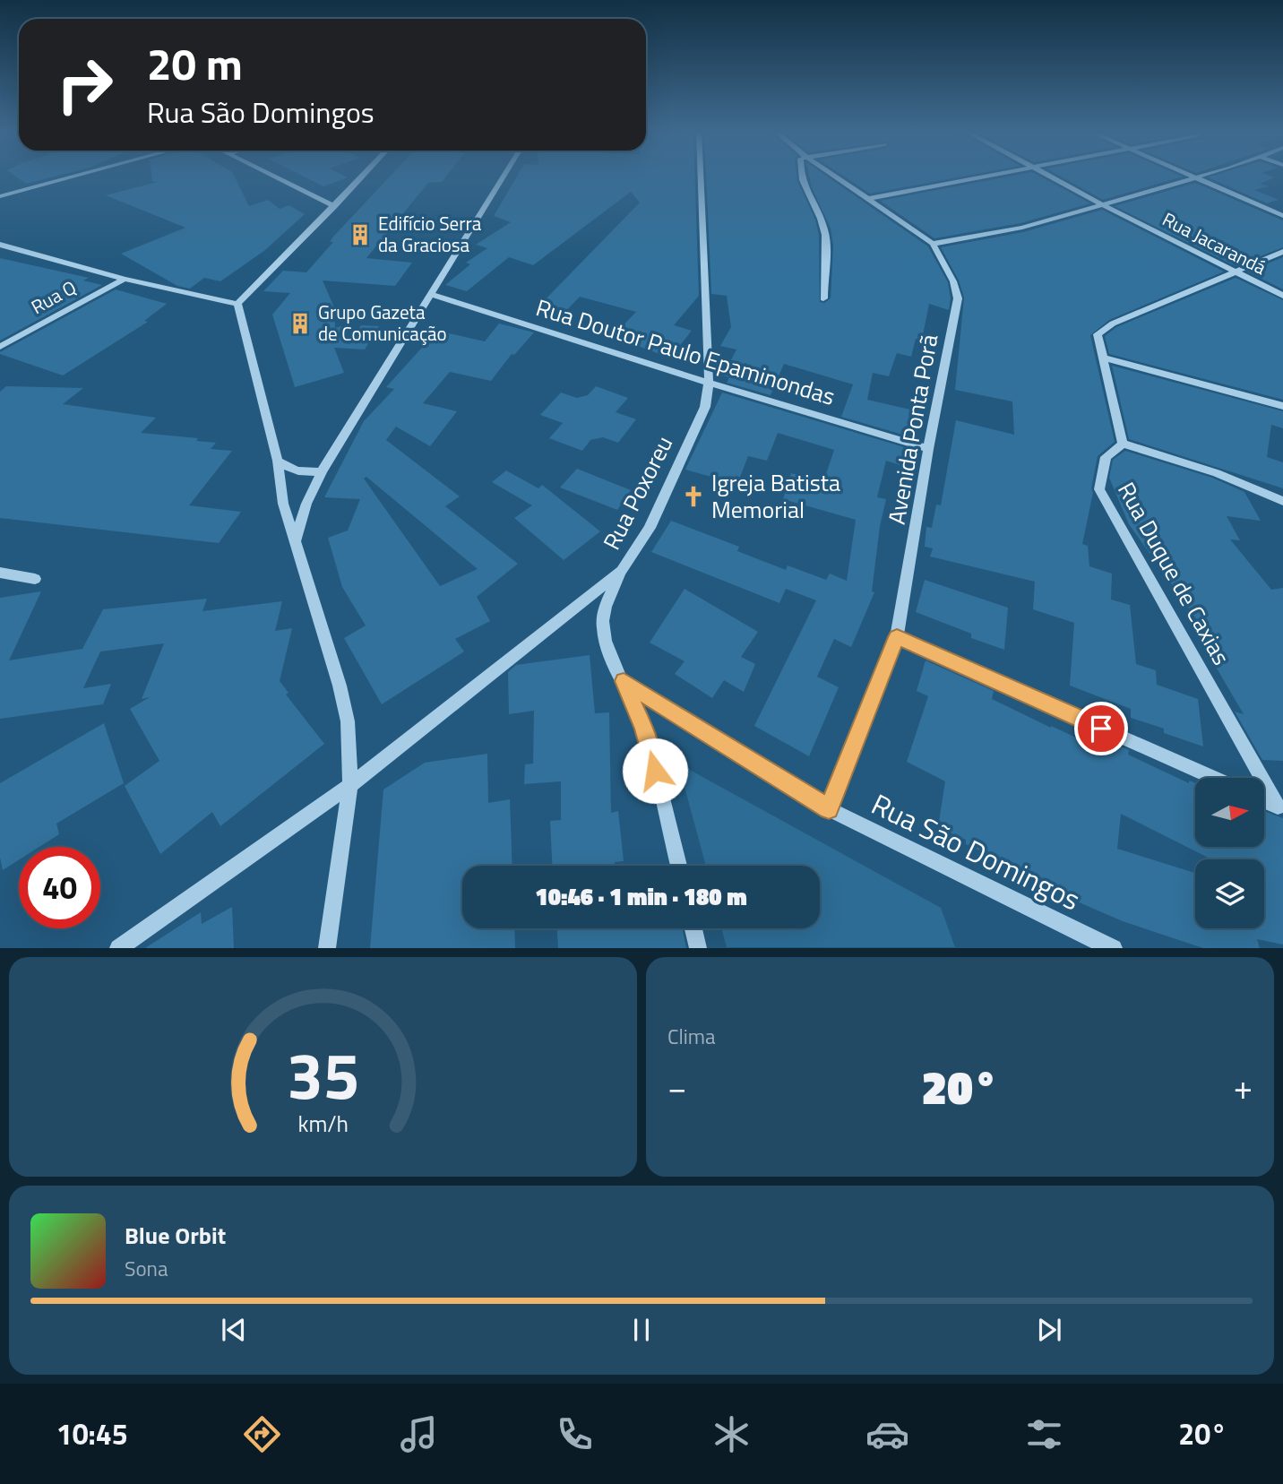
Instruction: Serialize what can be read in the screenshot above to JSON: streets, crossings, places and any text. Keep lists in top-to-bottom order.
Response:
{
  "streets": {
    "street": [
      "Rua Jacarandá",
      "Rua Q",
      "Rua Doutor Paulo Epaminondas",
      "Avenida Ponta Porã",
      "Rua Poxoreu",
      "Rua Duque de Caxias",
      "Rua São Domingos"
    ]
  },
  "crossings": [
    ["Rua Doutor Paulo Epaminondas", "Avenida Ponta Porã"],
    ["Rua Doutor Paulo Epaminondas", "Rua Poxoreu"],
    ["Avenida Ponta Porã", "Rua São Domingos"]
  ],
  "places": {
    "building": ["Edifício Serra da Graciosa", "Grupo Gazeta de Comunicação"],
    "church": ["Igreja Batista Memorial"]
  },
  "north": "right",
  "page": {
    "turn": ["20 m", "Rua São Domingos"],
    "limit": "40",
    "trip": "10:46 · 1 min · 180 m",
    "tile": "Clima",
    "heat": ["−", "20°", "+"],
    "song": ["Blue Orbit", "Sona"],
    "tabs": ["10:45", "20°"],
    "gauge": ["35", "km/h"]
  }
}
